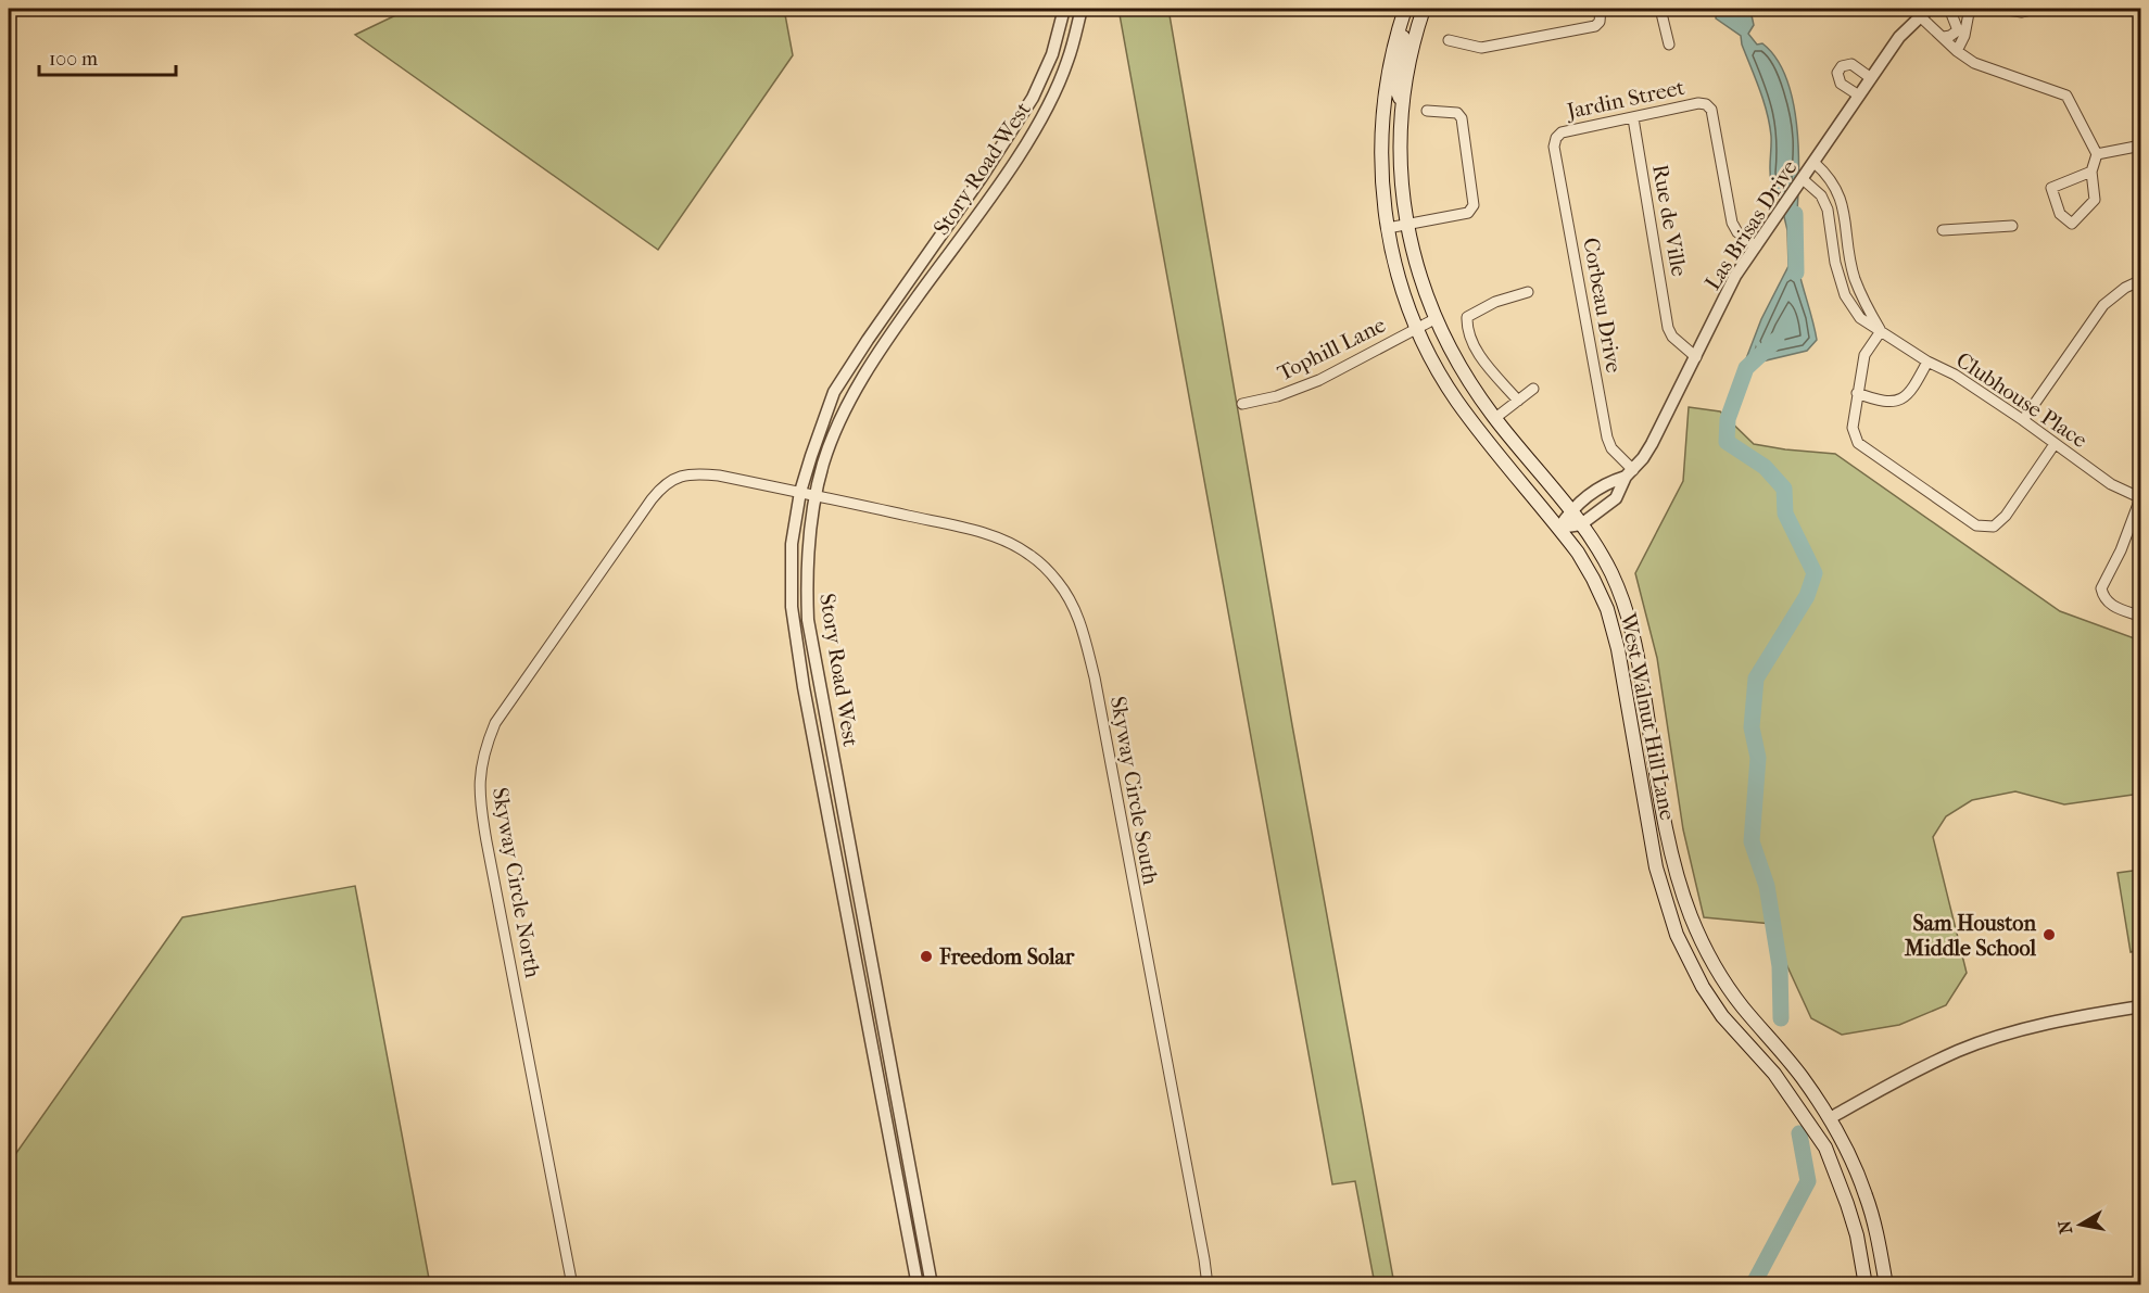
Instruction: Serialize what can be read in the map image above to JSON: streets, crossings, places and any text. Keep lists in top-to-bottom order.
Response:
{
  "streets": {
    "main road": ["West Walnut Hill Lane"],
    "street": [
      "Jardin Street",
      "Story Road West",
      "Rue de Ville",
      "Las Brisas Drive",
      "Corbeau Drive",
      "Tophill Lane",
      "Clubhouse Place",
      "Skyway Circle South",
      "Skyway Circle North"
    ]
  },
  "crossings": [
    ["Jardin Street", "Rue de Ville"],
    ["Jardin Street", "Las Brisas Drive"],
    ["Jardin Street", "Corbeau Drive"],
    ["Story Road West", "Skyway Circle South"],
    ["Story Road West", "Skyway Circle North"],
    ["Rue de Ville", "Las Brisas Drive"],
    ["Las Brisas Drive", "Corbeau Drive"],
    ["Las Brisas Drive", "Clubhouse Place"],
    ["Las Brisas Drive", "West Walnut Hill Lane"],
    ["Tophill Lane", "West Walnut Hill Lane"],
    ["Skyway Circle South", "Skyway Circle North"]
  ],
  "places": ["Sam Houston Middle School", "Freedom Solar"],
  "scale_bar": "100 m",
  "north": "left"
}
